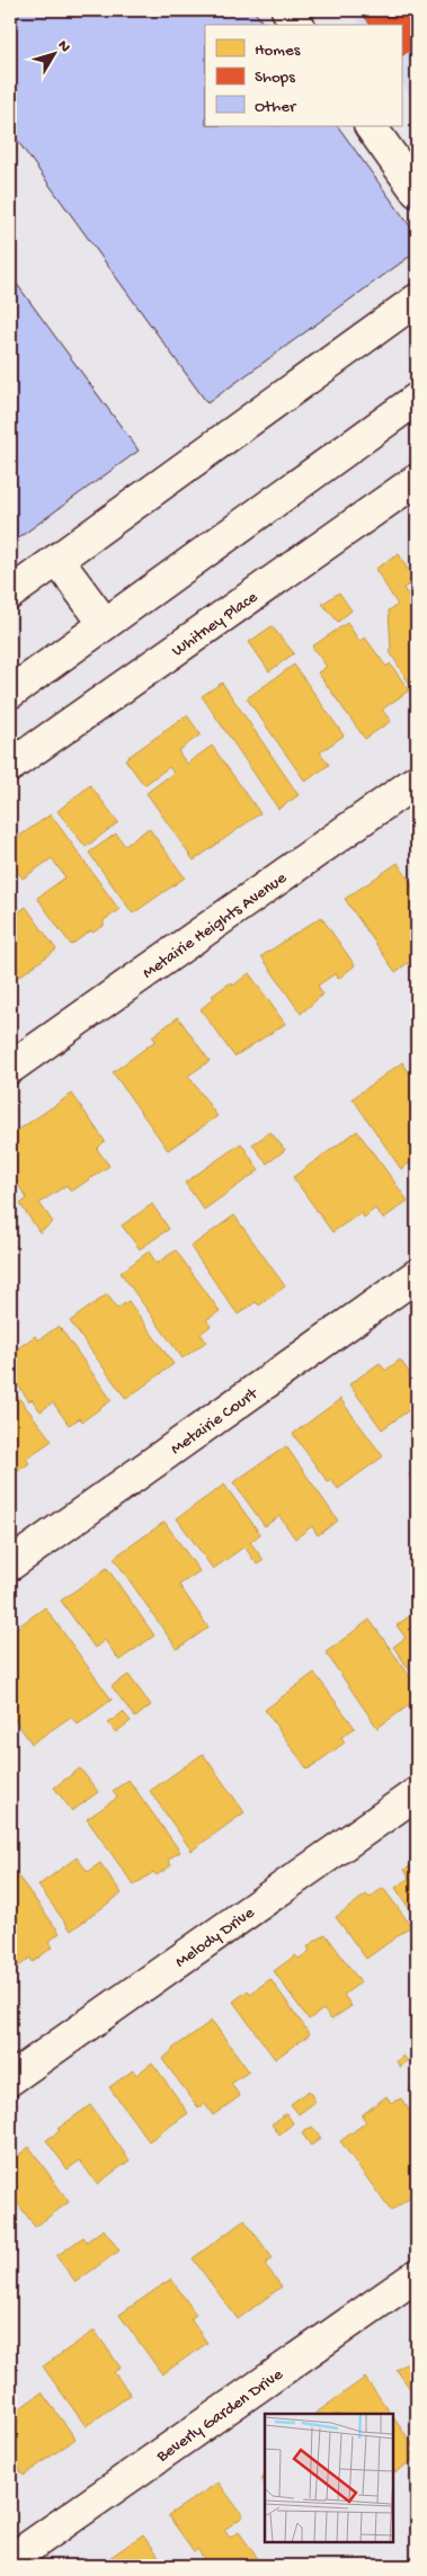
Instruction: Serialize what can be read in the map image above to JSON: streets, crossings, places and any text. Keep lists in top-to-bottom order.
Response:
{
  "streets": {
    "street": [
      "Whitney Place",
      "Metairie Heights Avenue",
      "Metairie Court",
      "Melody Drive",
      "Beverly Garden Drive"
    ]
  },
  "legend": ["Homes", "Shops", "Other"],
  "north": "top right"
}
